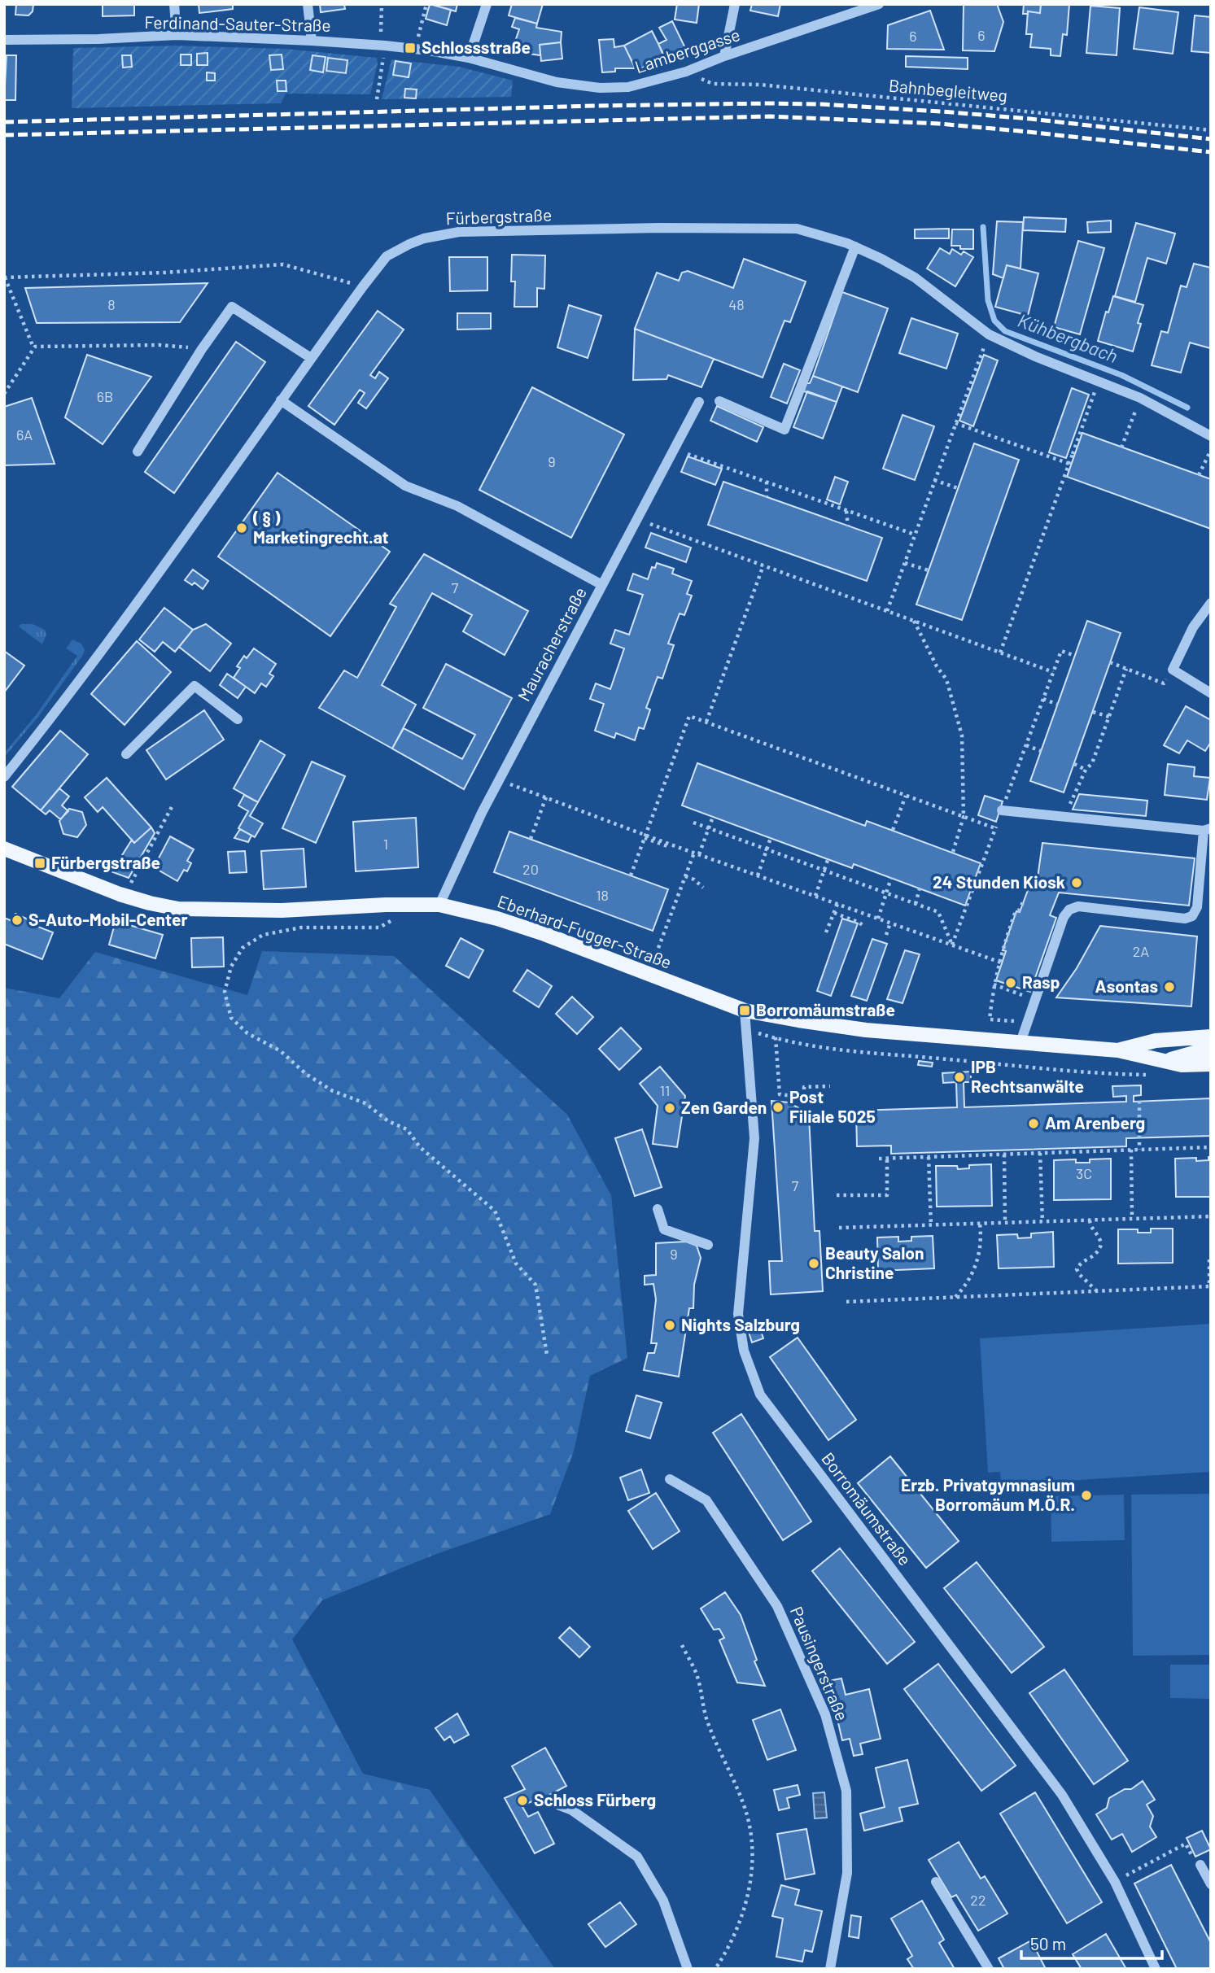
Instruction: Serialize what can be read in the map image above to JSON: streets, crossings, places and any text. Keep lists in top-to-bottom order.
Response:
{
  "streets": {
    "main road": ["Eberhard-Fugger-Straße"],
    "street": [
      "Ferdinand-Sauter-Straße",
      "Lamberggasse",
      "Fürbergstraße",
      "Mauracherstraße",
      "Borromäumstraße",
      "Pausingerstraße"
    ],
    "path": ["Bahnbegleitweg"]
  },
  "crossings": [
    ["Ferdinand-Sauter-Straße", "Lamberggasse"],
    ["Lamberggasse", "Bahnbegleitweg"],
    ["Mauracherstraße", "Eberhard-Fugger-Straße"],
    ["Eberhard-Fugger-Straße", "Borromäumstraße"]
  ],
  "water": ["Kühbergbach"],
  "places": {
    "transit": ["Schlossstraße", "Fürbergstraße", "Borromäumstraße"],
    "other": [
      "( § ) Marketingrecht.at",
      "24 Stunden Kiosk",
      "S-Auto-Mobil-Center",
      "Rasp",
      "Asontas",
      "IPB Rechtsanwälte",
      "Post Filiale 5025",
      "Zen Garden",
      "Am Arenberg",
      "Beauty Salon Christine",
      "Nights Salzburg",
      "Erzb. Privatgymnasium Borromäum M.Ö.R.",
      "Schloss Fürberg"
    ]
  },
  "house_numbers": [
    "6",
    "6",
    "8",
    "48",
    "6B",
    "6A",
    "9",
    "7",
    "1",
    "20",
    "18",
    "2A",
    "11",
    "3C",
    "7",
    "9",
    "22"
  ],
  "scale_bar": "50 m"
}
